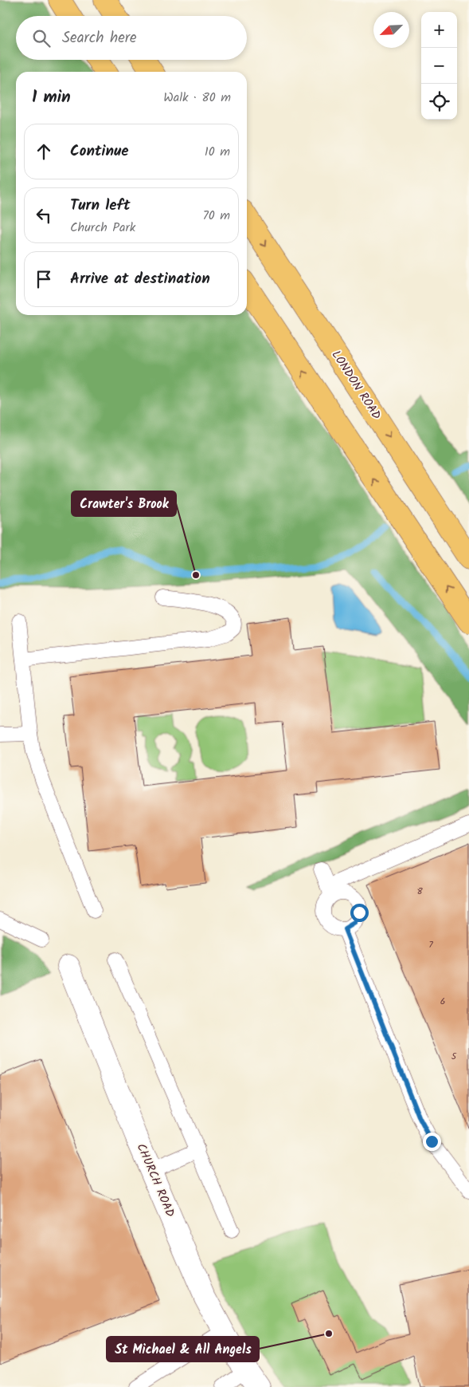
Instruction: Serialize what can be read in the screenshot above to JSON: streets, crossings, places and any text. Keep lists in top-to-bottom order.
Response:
{
  "streets": {
    "main road": ["LONDON ROAD"],
    "street": ["CHURCH ROAD"]
  },
  "places": ["Crawter's Brook", "St Michael & All Angels"],
  "house_numbers": [
    "8",
    "7",
    "6",
    "5"
  ],
  "north": "bottom left",
  "page": {
    "map_buttons": ["+", "−"],
    "search": "Search here",
    "heading": ["1 min", "Walk · 80 m"],
    "list": [
      ["Continue", "10 m"],
      ["Turn left", "Church Park", "70 m"],
      "Arrive at destination"
    ]
  }
}
